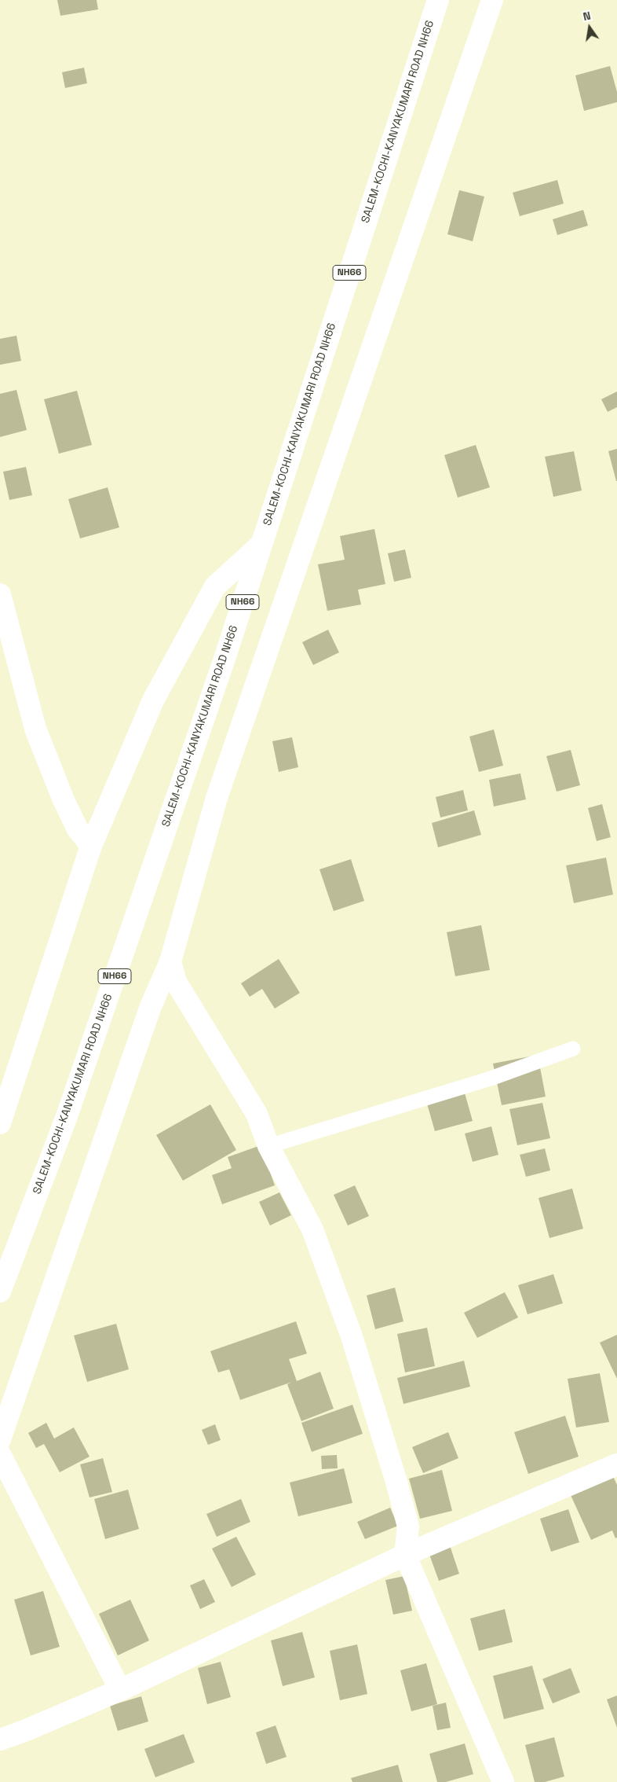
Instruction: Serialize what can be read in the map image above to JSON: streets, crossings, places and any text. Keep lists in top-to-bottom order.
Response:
{
  "streets": {
    "main road": ["SALEM-KOCHI-KANYAKUMARI ROAD NH66", "NH66"]
  },
  "north": "top"
}
